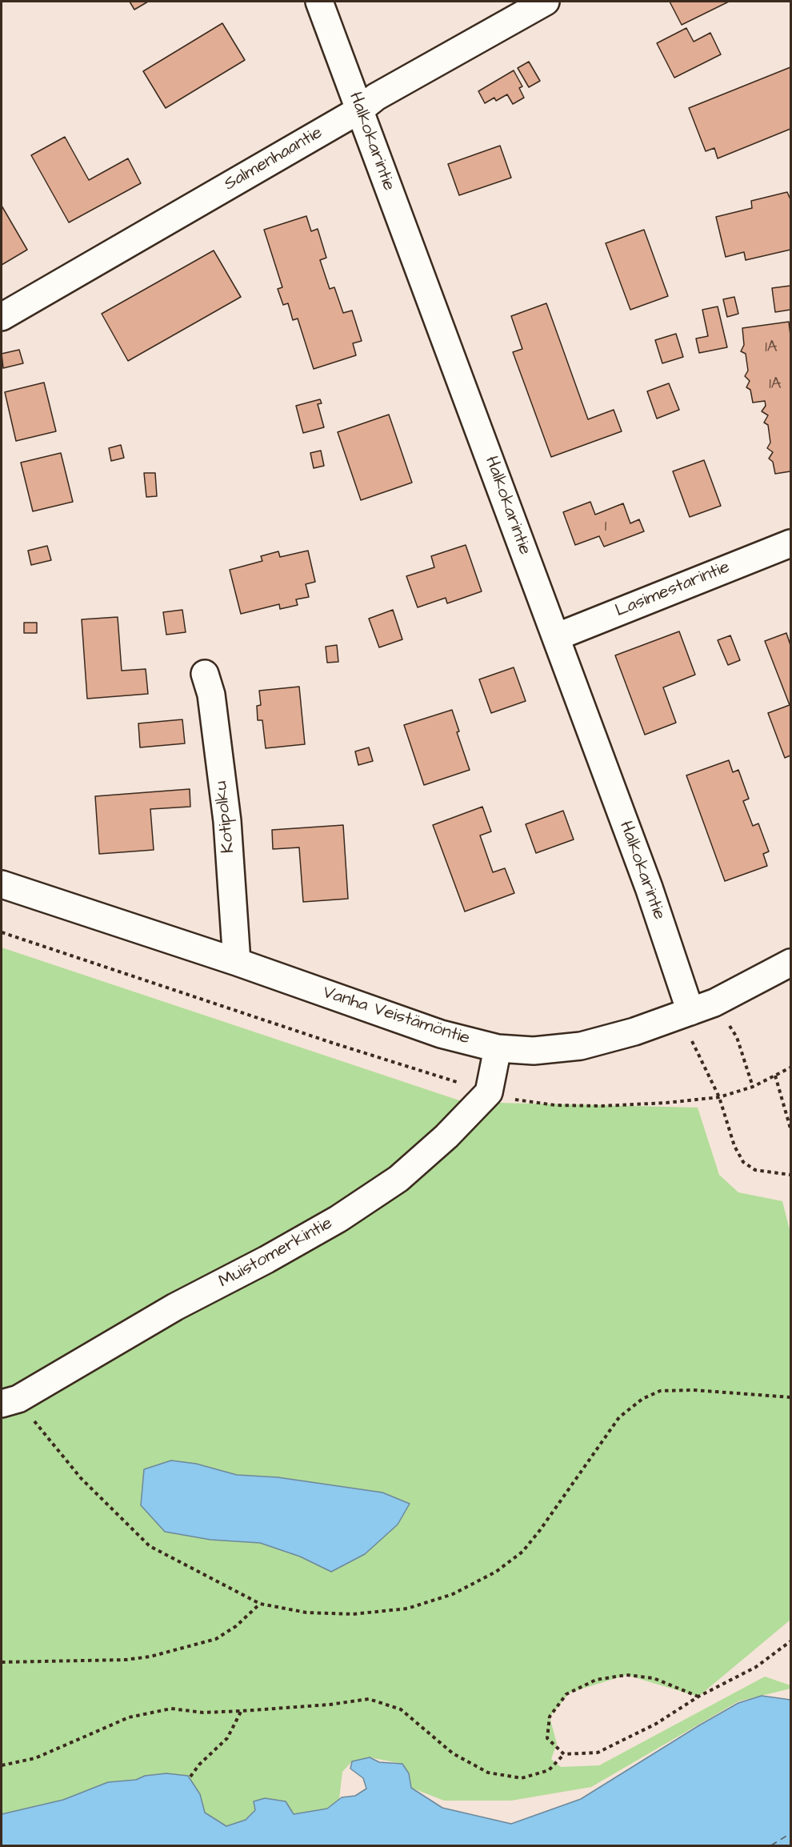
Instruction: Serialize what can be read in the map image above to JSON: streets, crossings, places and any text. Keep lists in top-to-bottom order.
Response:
{
  "streets": {
    "street": [
      "Halkokarintie",
      "Salmenhaantie",
      "Lasimestarintie",
      "Kotipolku",
      "Vanha Veistämöntie",
      "Muistomerkintie"
    ]
  },
  "crossings": [
    ["Halkokarintie", "Salmenhaantie"],
    ["Halkokarintie", "Lasimestarintie"],
    ["Halkokarintie", "Vanha Veistämöntie"],
    ["Kotipolku", "Vanha Veistämöntie"],
    ["Vanha Veistämöntie", "Muistomerkintie"]
  ],
  "house_numbers": ["1A", "1A", "1"]
}
